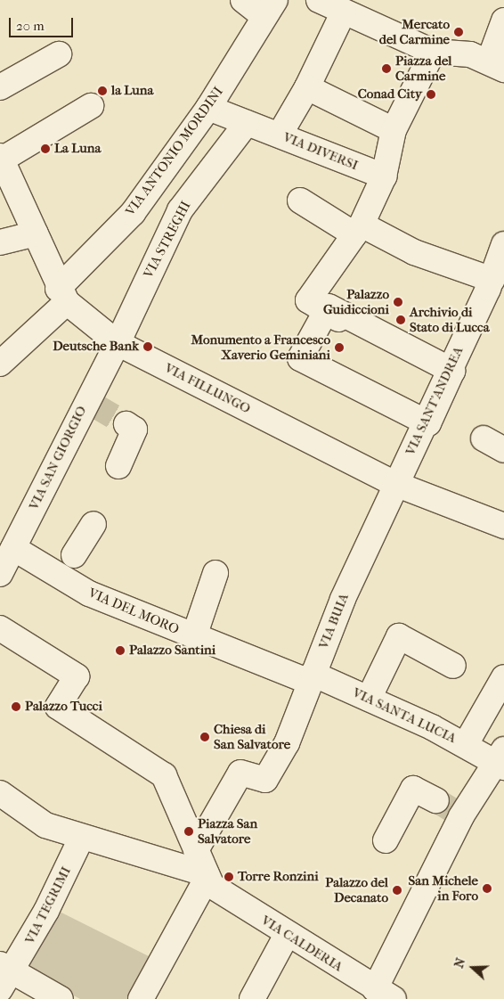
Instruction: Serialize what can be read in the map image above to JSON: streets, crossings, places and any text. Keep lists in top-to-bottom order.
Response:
{
  "streets": {
    "street": [
      "VIA ANTONIO MORDINI",
      "VIA DIVERSI",
      "VIA STREGHI",
      "VIA FILLUNGO",
      "VIA SANT'ANDREA",
      "VIA SAN GIORGIO",
      "VIA DEL MORO",
      "VIA BUIA",
      "VIA SANTA LUCIA",
      "VIA TEGRIMI",
      "VIA CALDERIA"
    ]
  },
  "crossings": [
    ["VIA ANTONIO MORDINI", "VIA DIVERSI"],
    ["VIA ANTONIO MORDINI", "VIA FILLUNGO"],
    ["VIA DIVERSI", "VIA STREGHI"],
    ["VIA STREGHI", "VIA FILLUNGO"],
    ["VIA STREGHI", "VIA SAN GIORGIO"],
    ["VIA FILLUNGO", "VIA SANT'ANDREA"],
    ["VIA FILLUNGO", "VIA SAN GIORGIO"],
    ["VIA FILLUNGO", "VIA BUIA"],
    ["VIA SANT'ANDREA", "VIA BUIA"],
    ["VIA SAN GIORGIO", "VIA DEL MORO"],
    ["VIA DEL MORO", "VIA BUIA"],
    ["VIA DEL MORO", "VIA SANTA LUCIA"],
    ["VIA BUIA", "VIA SANTA LUCIA"]
  ],
  "places": [
    "Mercato del Carmine",
    "Piazza del Carmine",
    "la Luna",
    "Conad City",
    "La Luna",
    "Palazzo Guidiccioni",
    "Archivio di Stato di Lucca",
    "Deutsche Bank",
    "Monumento a Francesco Xaverio Geminiani",
    "Palazzo Santini",
    "Palazzo Tucci",
    "Chiesa di San Salvatore",
    "Piazza San Salvatore",
    "Torre Ronzini",
    "San Michele in Foro",
    "Palazzo del Decanato"
  ],
  "scale_bar": "20 m",
  "north": "left"
}
